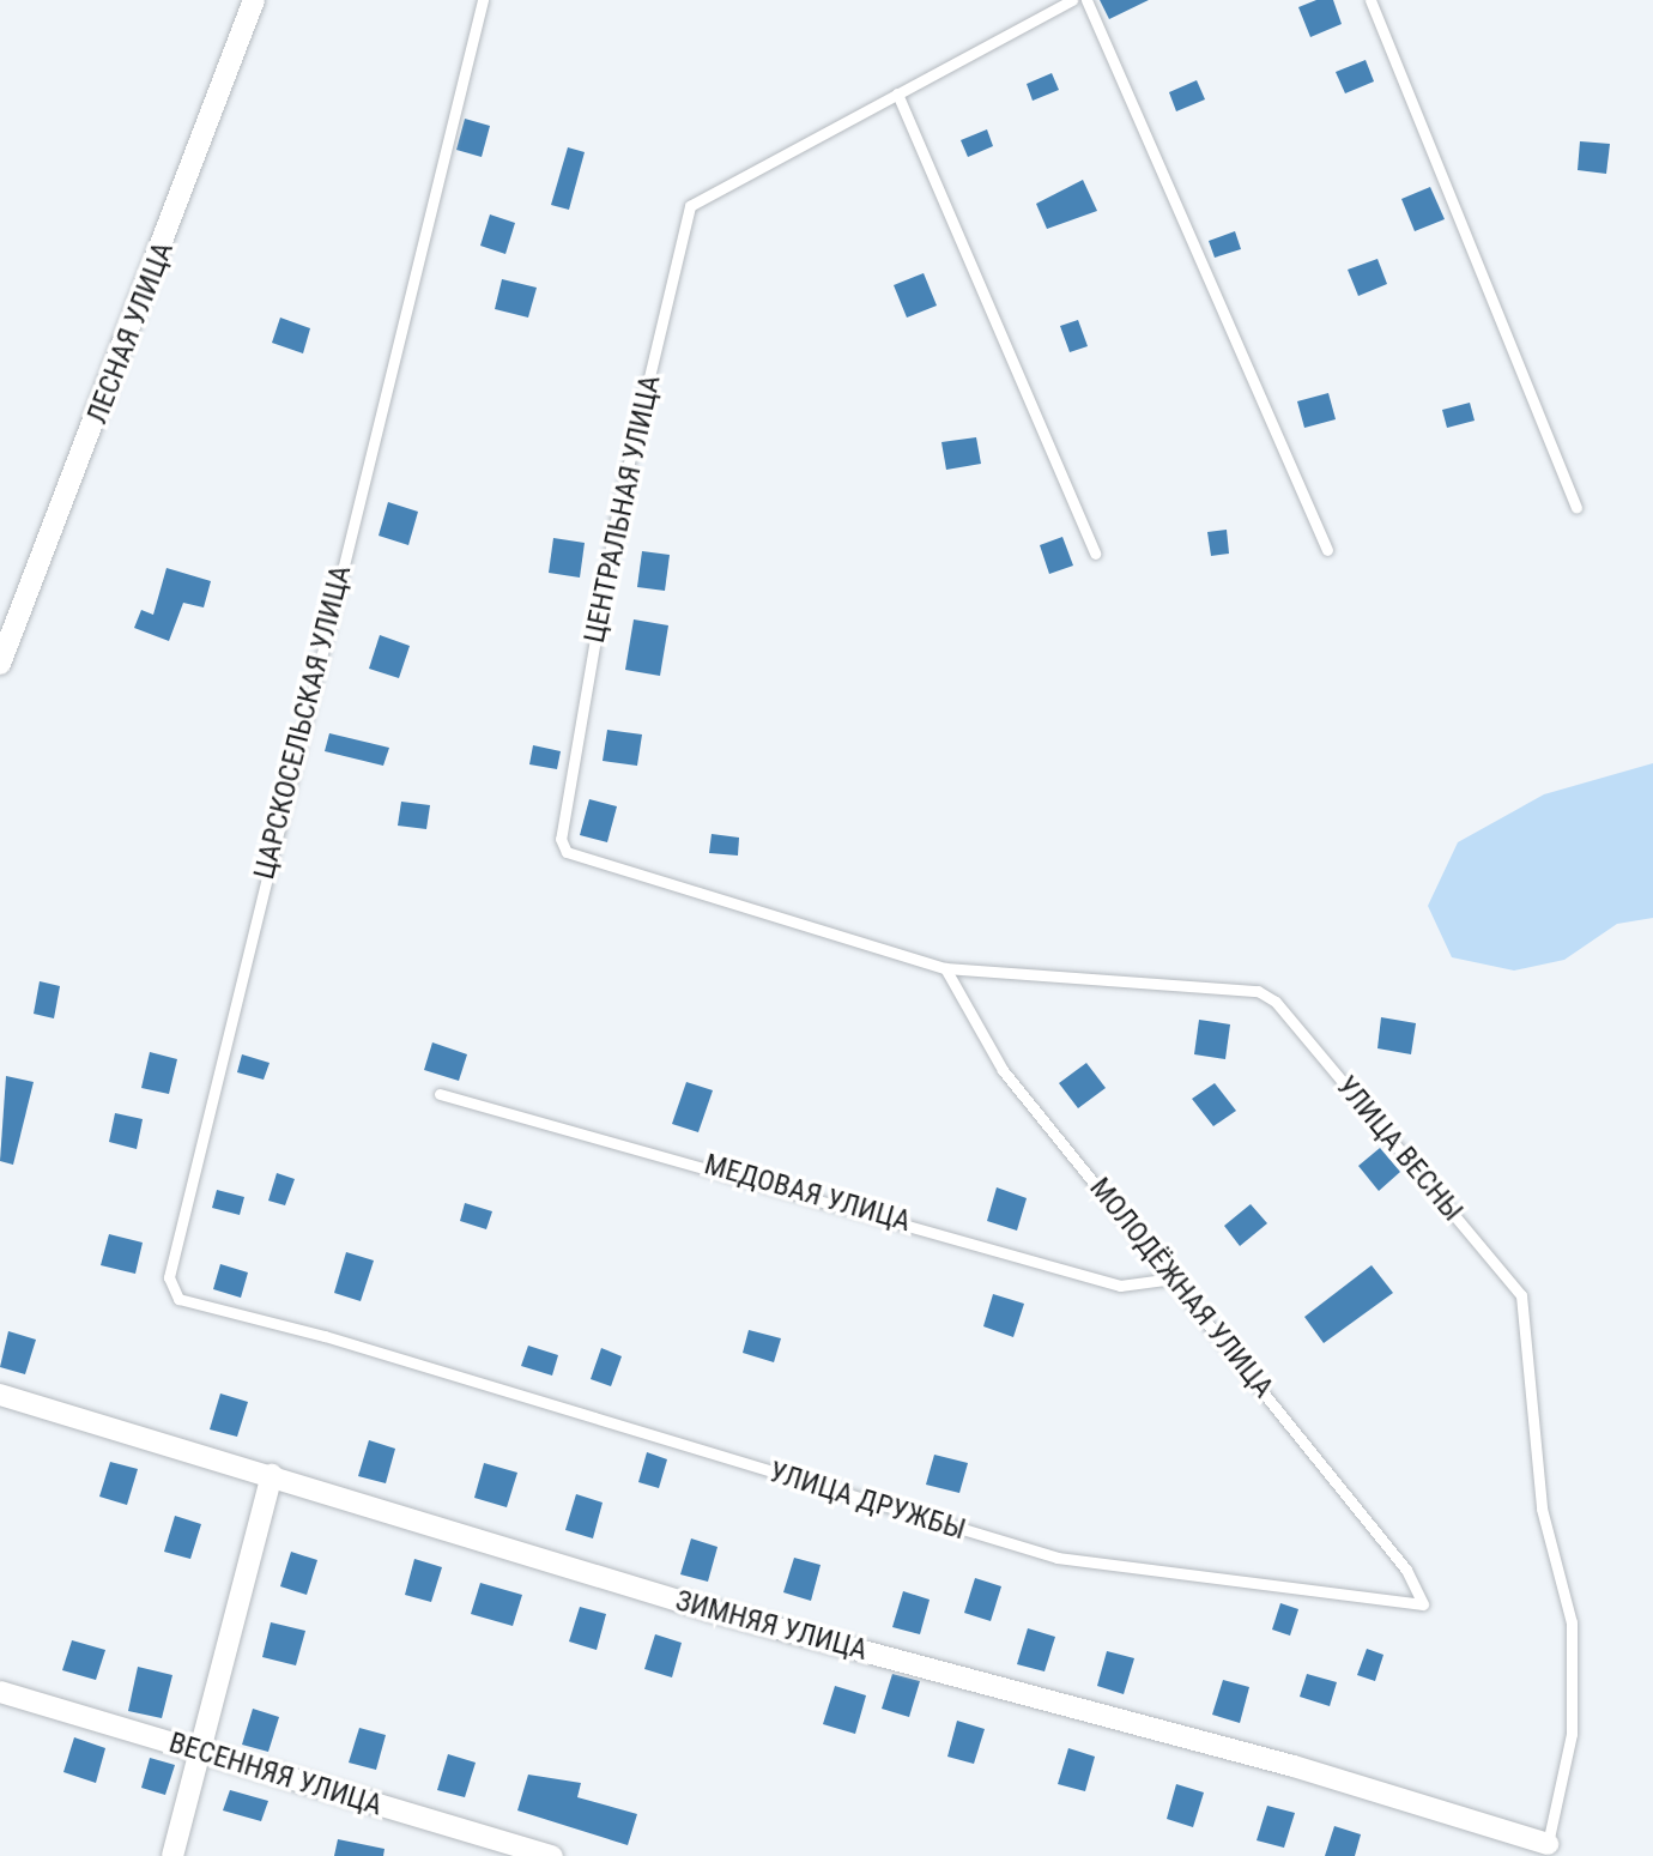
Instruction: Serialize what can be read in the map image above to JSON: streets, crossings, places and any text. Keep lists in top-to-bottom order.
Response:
{
  "streets": {
    "street": ["ЛЕСНАЯ УЛИЦА", "ЗИМНЯЯ УЛИЦА", "ВЕСЕННЯЯ УЛИЦА"],
    "lane": [
      "ЦЕНТРАЛЬНАЯ УЛИЦА",
      "ЦАРСКОСЕЛЬСКАЯ УЛИЦА",
      "УЛИЦА ВЕСНЫ",
      "МЕДОВАЯ УЛИЦА",
      "МОЛОДЁЖНАЯ УЛИЦА",
      "УЛИЦА ДРУЖБЫ"
    ]
  },
  "crossings": [
    ["ЦЕНТРАЛЬНАЯ УЛИЦА", "УЛИЦА ВЕСНЫ"],
    ["ЦЕНТРАЛЬНАЯ УЛИЦА", "МОЛОДЁЖНАЯ УЛИЦА"],
    ["ЦАРСКОСЕЛЬСКАЯ УЛИЦА", "УЛИЦА ДРУЖБЫ"],
    ["УЛИЦА ВЕСНЫ", "ЗИМНЯЯ УЛИЦА"],
    ["МЕДОВАЯ УЛИЦА", "МОЛОДЁЖНАЯ УЛИЦА"],
    ["МОЛОДЁЖНАЯ УЛИЦА", "УЛИЦА ДРУЖБЫ"]
  ]
}
